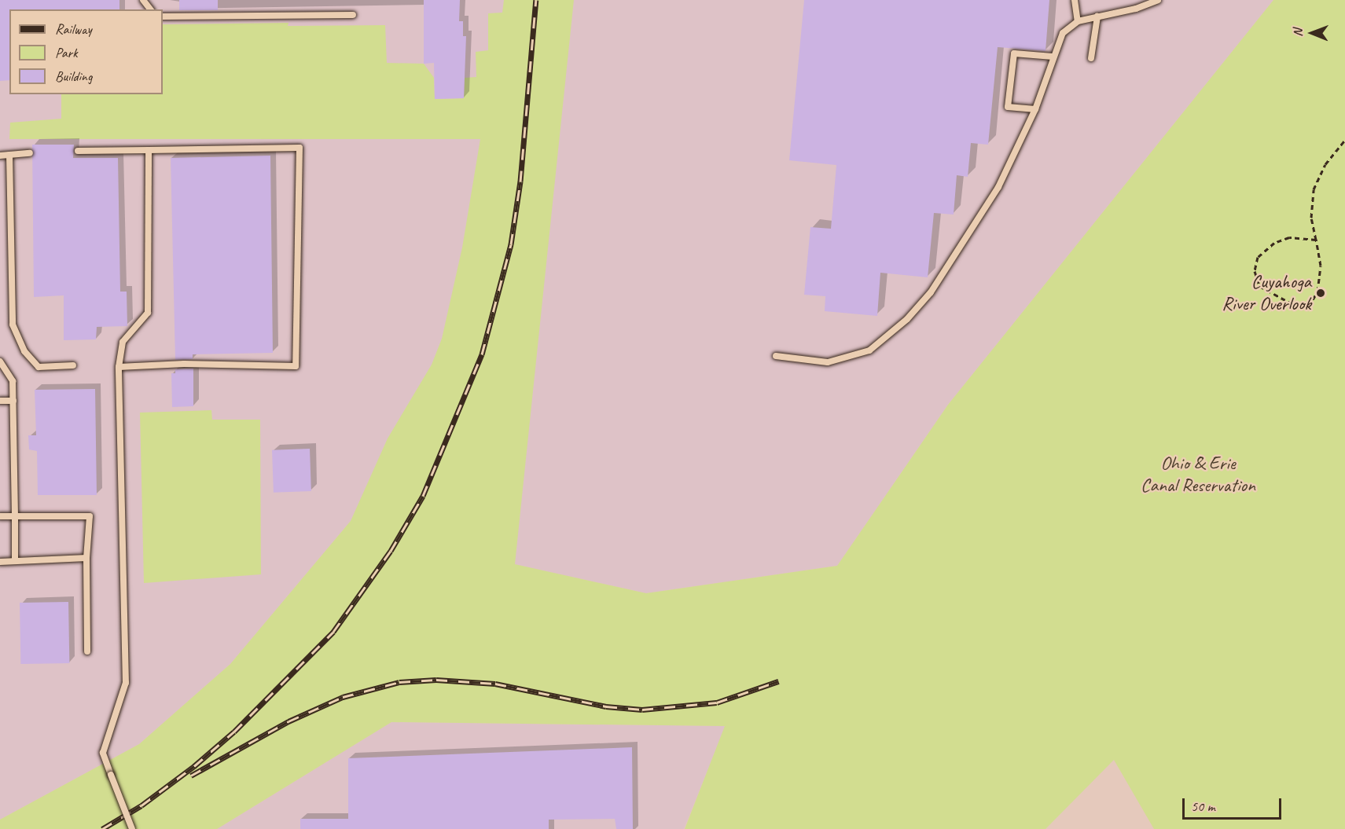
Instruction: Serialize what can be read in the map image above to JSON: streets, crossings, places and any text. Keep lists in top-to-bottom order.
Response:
{
  "parks": ["Ohio & Erie Canal Reservation"],
  "places": ["Cuyahoga River Overlook"],
  "legend": ["Railway", "Park", "Building"],
  "scale_bar": "50 m",
  "north": "left"
}
